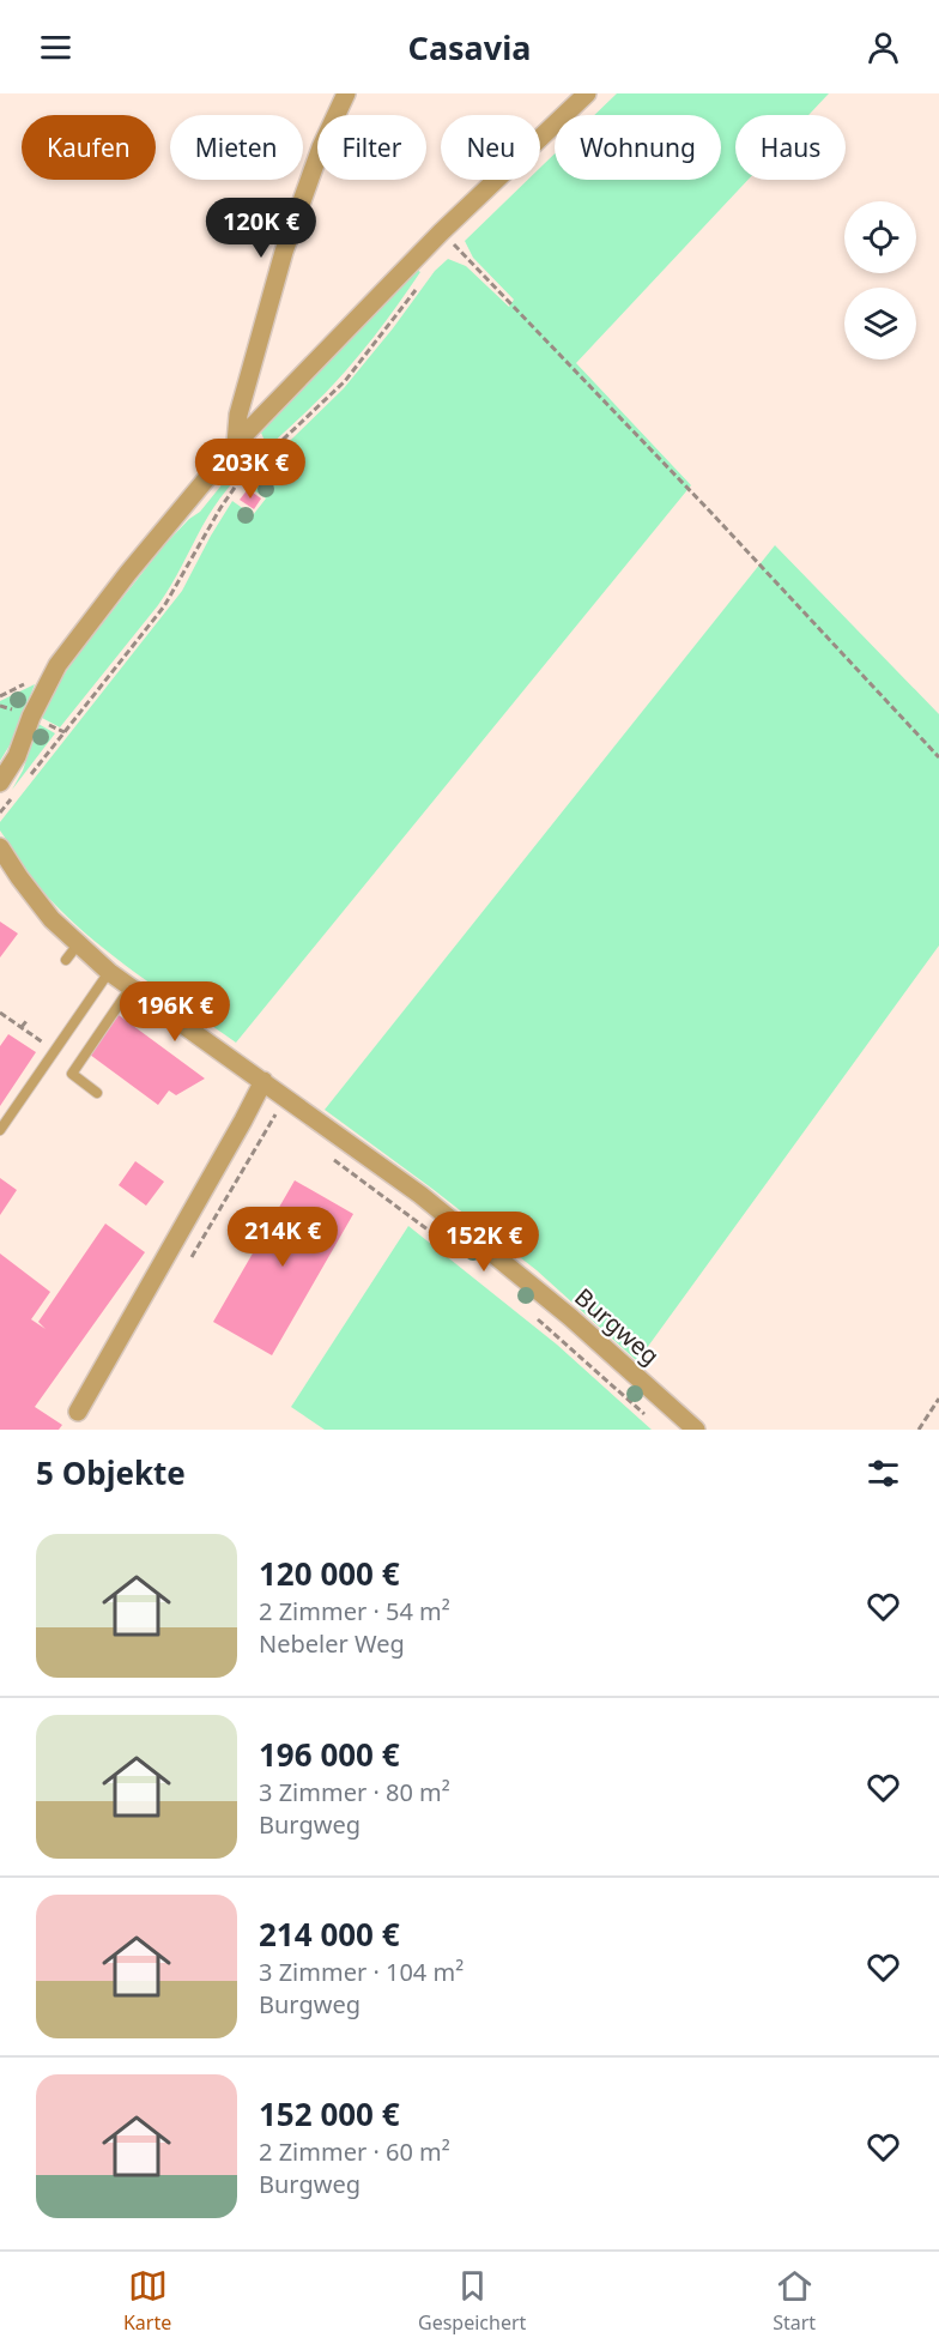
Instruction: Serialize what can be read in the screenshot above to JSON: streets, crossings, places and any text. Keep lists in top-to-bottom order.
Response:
{
  "streets": {
    "street": ["Burgweg"]
  },
  "page": {
    "header": "Casavia",
    "chip": [
      "Kaufen",
      "Mieten",
      "Filter",
      "Neu",
      "Wohnung",
      "Haus"
    ],
    "price": [
      "120K €",
      "203K €",
      "196K €",
      "214K €",
      "152K €"
    ],
    "heading": "5 Objekte",
    "list": [
      {
        "name": "120 000 €",
        "note": "2 Zimmer · 54 m² · Nebeler Weg"
      },
      {
        "name": "196 000 €",
        "note": "3 Zimmer · 80 m² · Burgweg"
      },
      {
        "name": "214 000 €",
        "note": "3 Zimmer · 104 m² · Burgweg"
      },
      {
        "name": "152 000 €",
        "note": "2 Zimmer · 60 m² · Burgweg"
      }
    ],
    "tabs": ["Karte", "Gespeichert", "Start"]
  }
}
